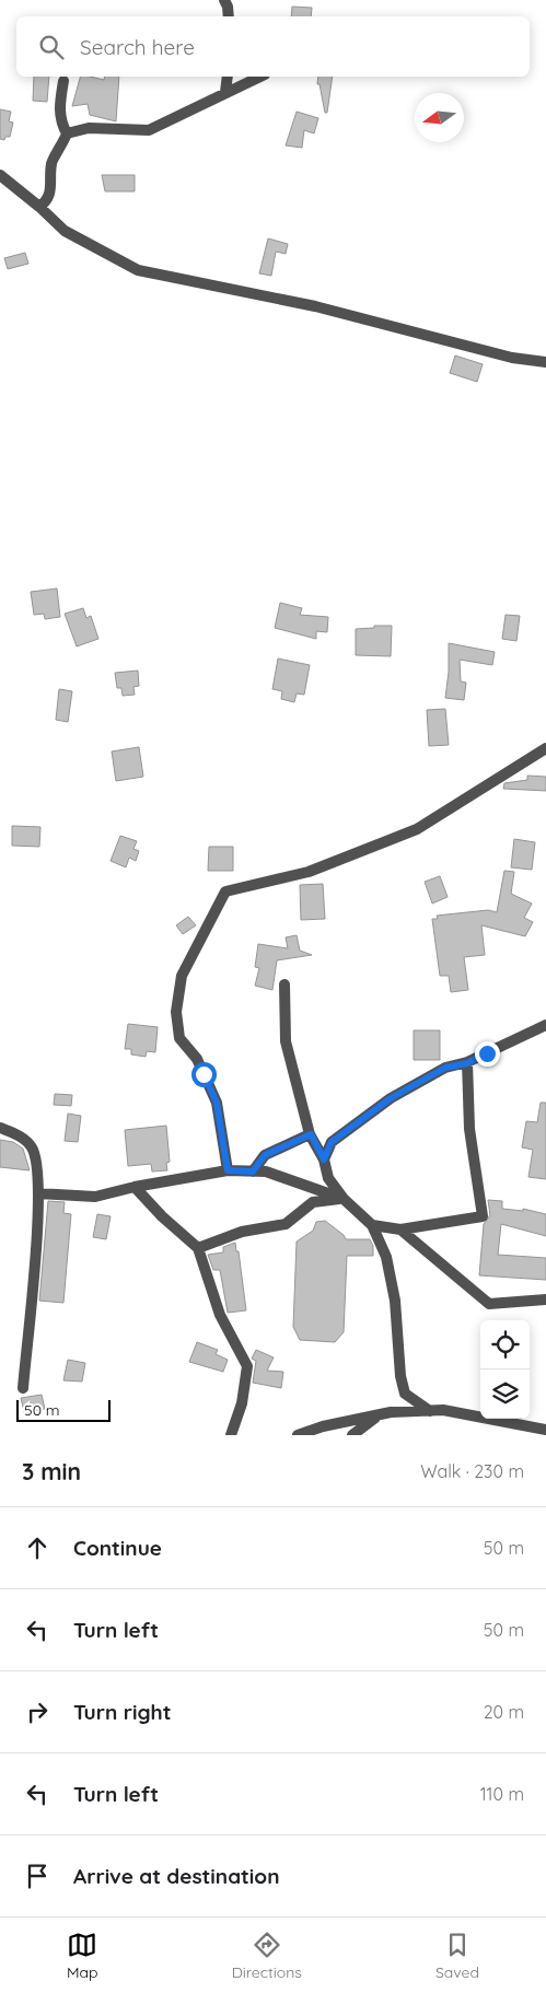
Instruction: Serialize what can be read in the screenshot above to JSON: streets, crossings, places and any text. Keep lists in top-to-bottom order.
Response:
{
  "scale_bar": "50 m",
  "north": "left",
  "page": {
    "search": "Search here",
    "scale": "50 m",
    "heading": ["3 min", "Walk · 230 m"],
    "list": [
      ["Continue", "50 m"],
      ["Turn left", "50 m"],
      ["Turn right", "20 m"],
      ["Turn left", "110 m"],
      "Arrive at destination"
    ],
    "nav": ["Map", "Directions", "Saved"]
  }
}
